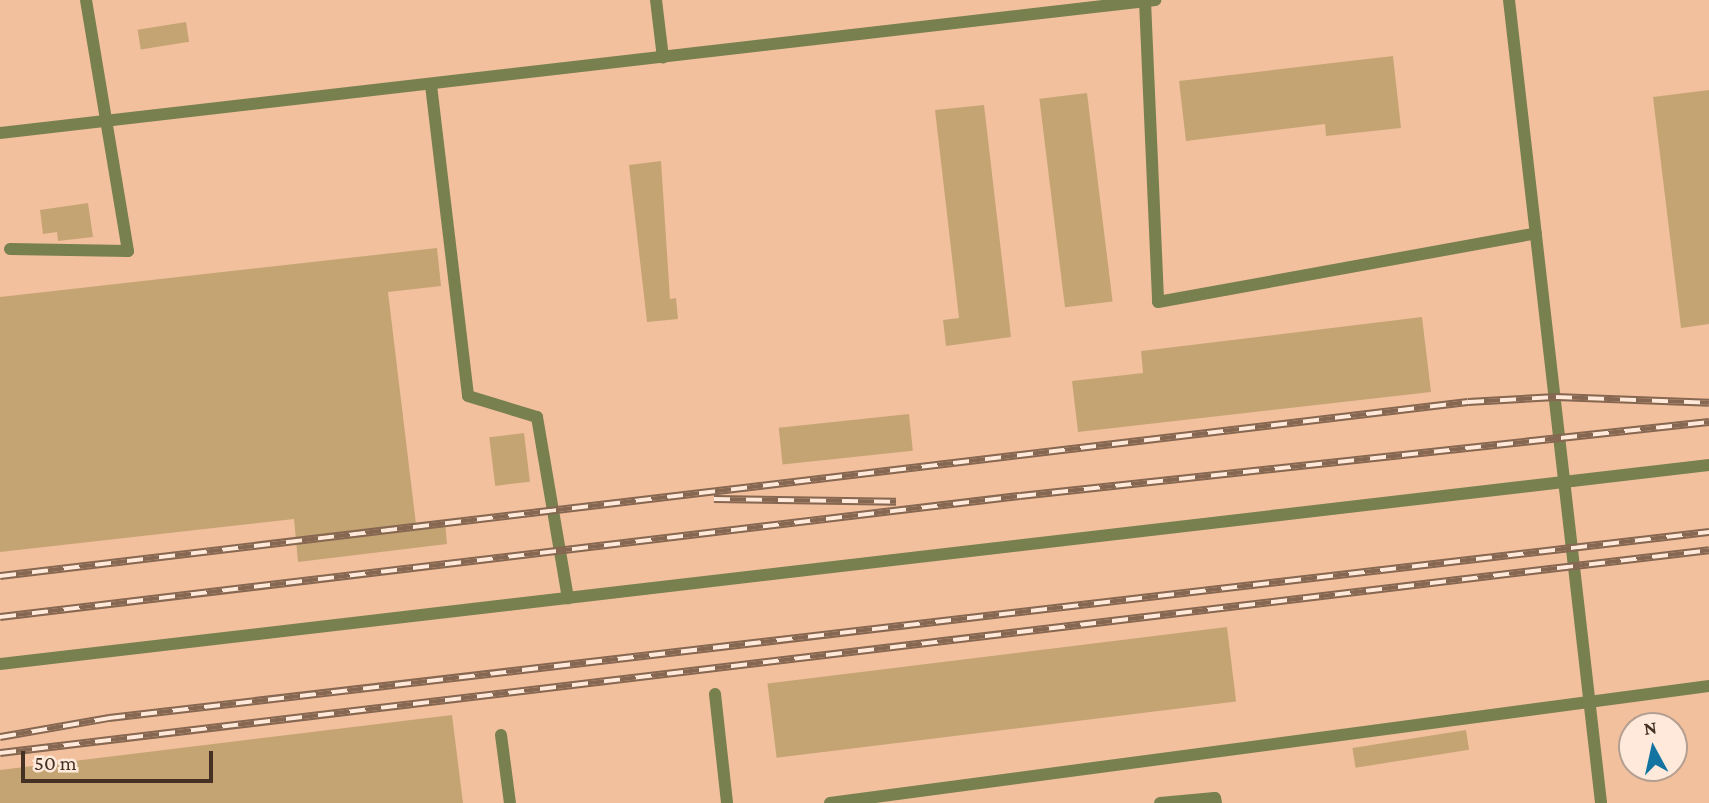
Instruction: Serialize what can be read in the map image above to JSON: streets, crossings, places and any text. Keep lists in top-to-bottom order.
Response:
{
  "scale_bar": "50 m",
  "north": "top"
}
